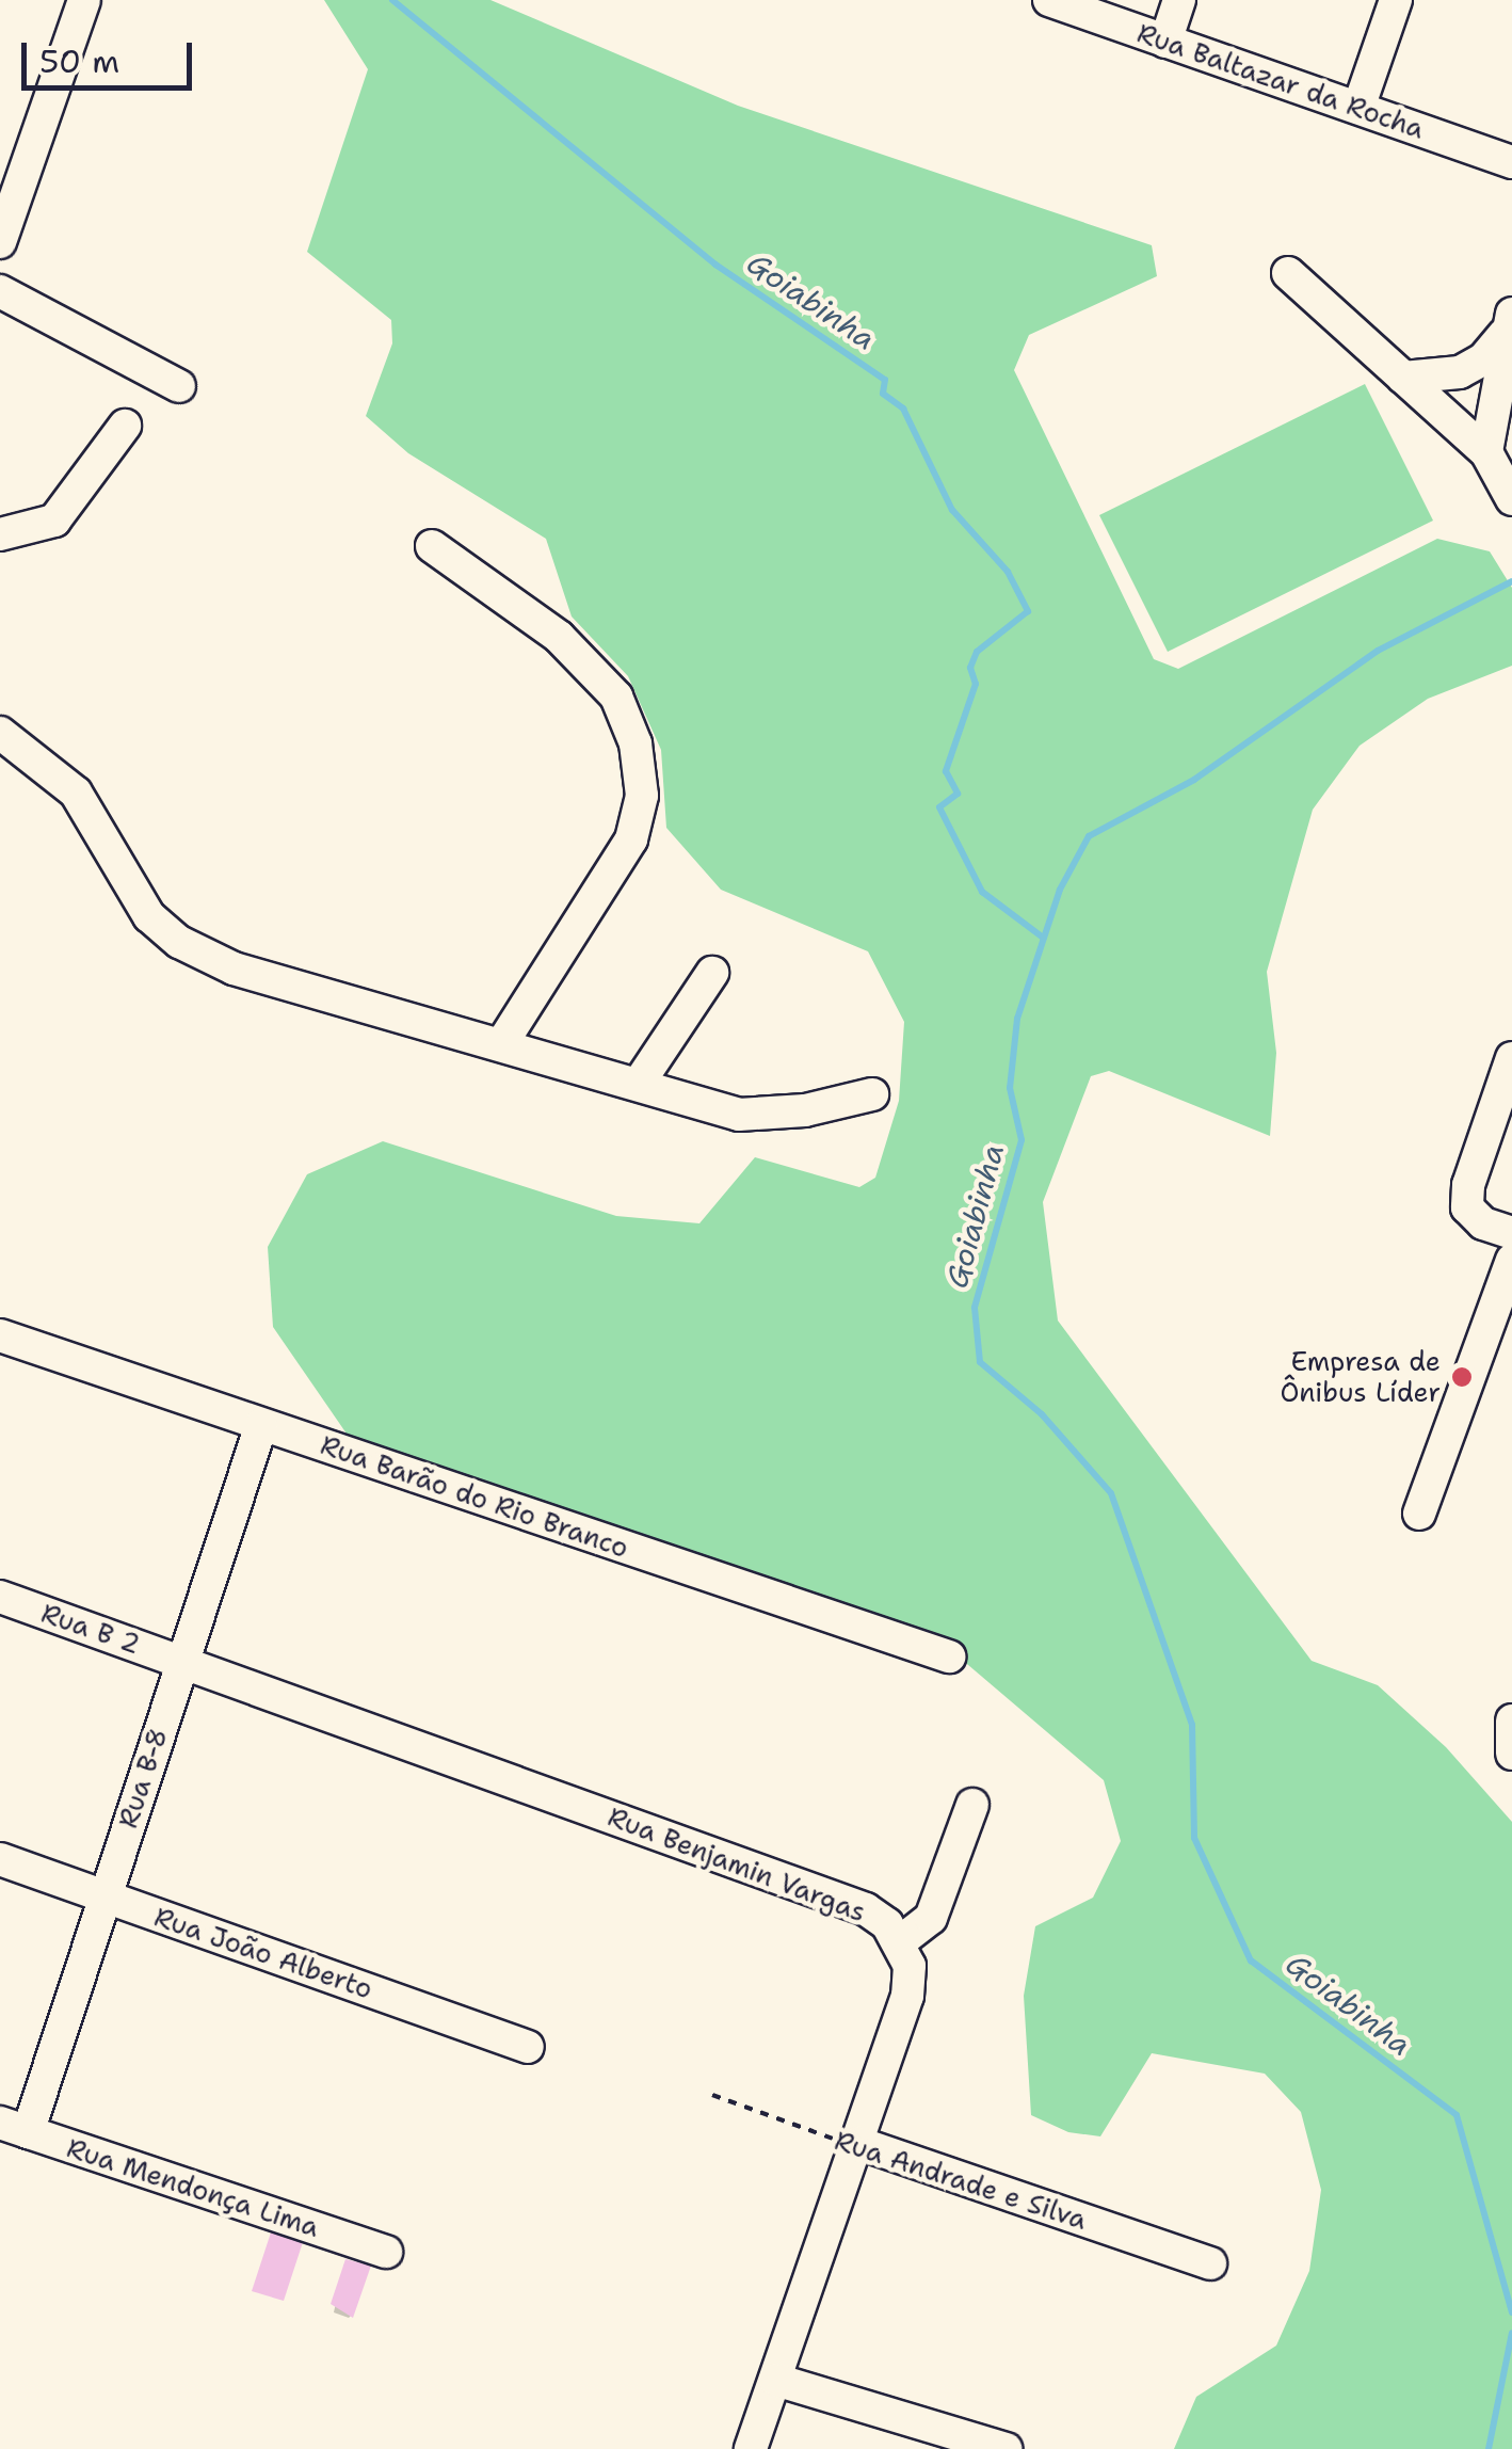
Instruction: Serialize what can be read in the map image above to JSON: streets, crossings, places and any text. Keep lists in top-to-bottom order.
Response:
{
  "streets": {
    "street": [
      "Rua Baltazar da Rocha",
      "Rua Barão do Rio Branco",
      "Rua B 2",
      "Rua B-8",
      "Rua Benjamin Vargas",
      "Rua João Alberto",
      "Rua Andrade e Silva",
      "Rua Mendonça Lima"
    ]
  },
  "crossings": [
    ["Rua Barão do Rio Branco", "Rua B-8"],
    ["Rua B 2", "Rua B-8"],
    ["Rua B 2", "Rua Benjamin Vargas"],
    ["Rua B-8", "Rua Benjamin Vargas"],
    ["Rua B-8", "Rua João Alberto"],
    ["Rua B-8", "Rua Mendonça Lima"]
  ],
  "water": ["Goiabinha"],
  "places": ["Empresa de Ônibus Líder"],
  "scale_bar": "50 m"
}
